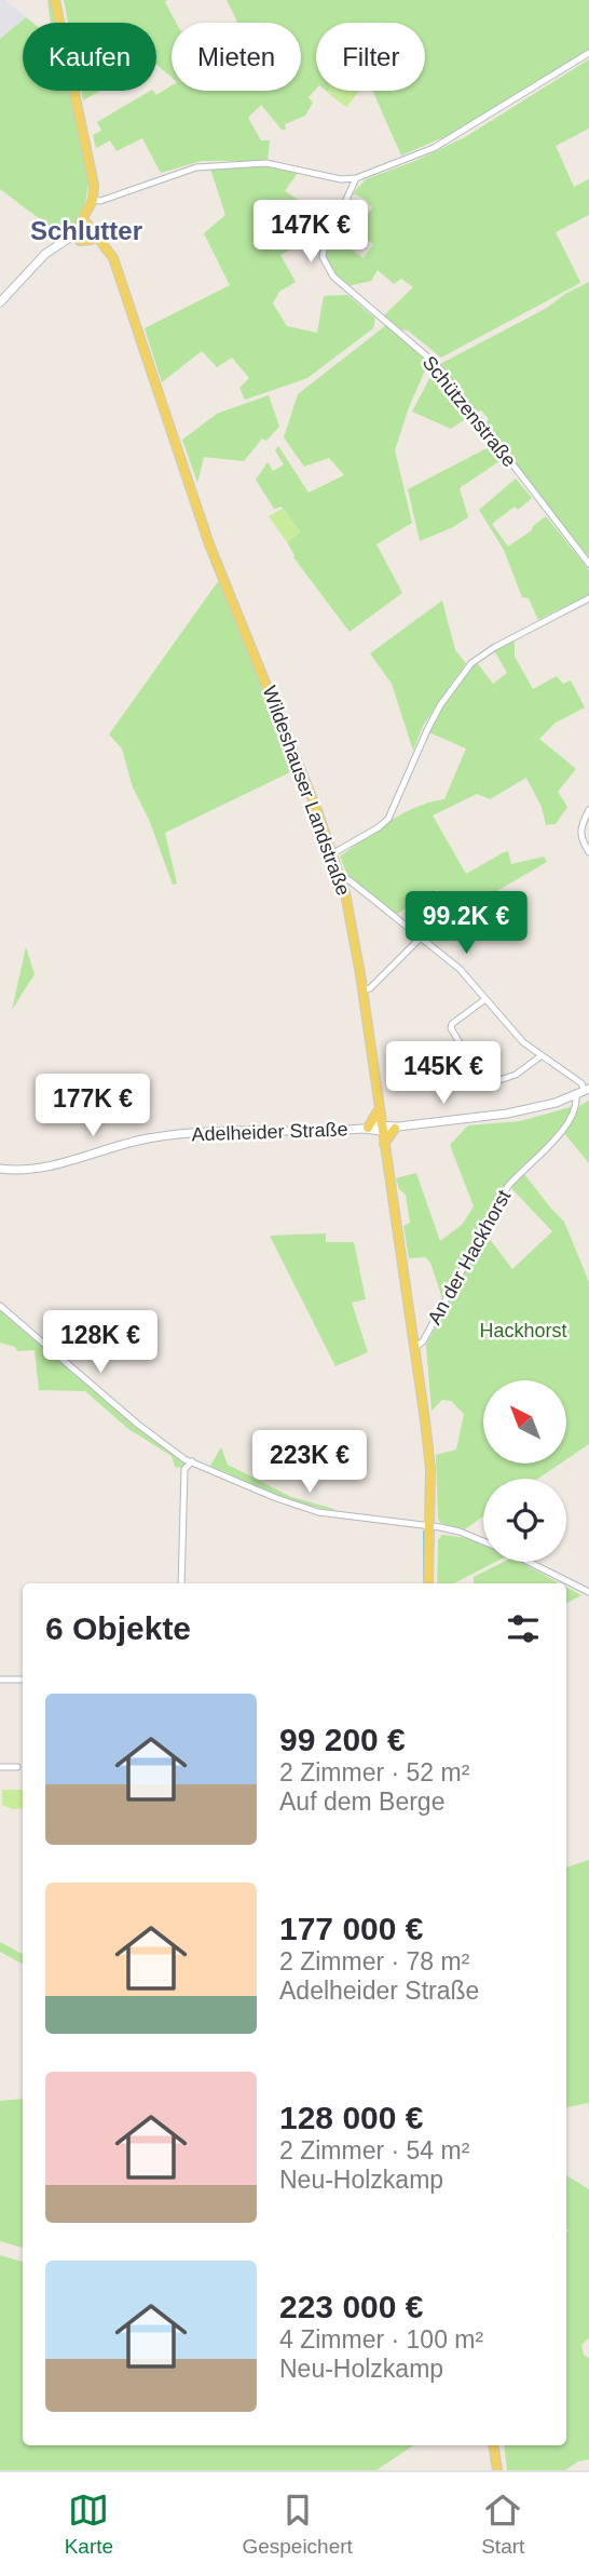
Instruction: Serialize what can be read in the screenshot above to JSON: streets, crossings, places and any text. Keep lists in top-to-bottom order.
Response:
{
  "streets": {
    "main road": ["Wildeshauser Landstraße"],
    "street": ["Schützenstraße", "Adelheider Straße", "An der Hackhorst"]
  },
  "crossings": [
    ["Wildeshauser Landstraße", "Adelheider Straße"],
    ["Wildeshauser Landstraße", "An der Hackhorst"],
    ["Adelheider Straße", "An der Hackhorst"]
  ],
  "districts": ["Schlutter"],
  "parks": ["Hackhorst"],
  "north": "top left",
  "page": {
    "chip": ["Kaufen", "Mieten", "Filter"],
    "price": [
      "147K €",
      "99.2K €",
      "145K €",
      "177K €",
      "128K €",
      "223K €"
    ],
    "heading": "6 Objekte",
    "list": [
      {
        "name": "99 200 €",
        "note": "2 Zimmer · 52 m² · Auf dem Berge"
      },
      {
        "name": "177 000 €",
        "note": "2 Zimmer · 78 m² · Adelheider Straße"
      },
      {
        "name": "128 000 €",
        "note": "2 Zimmer · 54 m² · Neu-Holzkamp"
      },
      {
        "name": "223 000 €",
        "note": "4 Zimmer · 100 m² · Neu-Holzkamp"
      }
    ],
    "tabs": ["Karte", "Gespeichert", "Start"]
  }
}
